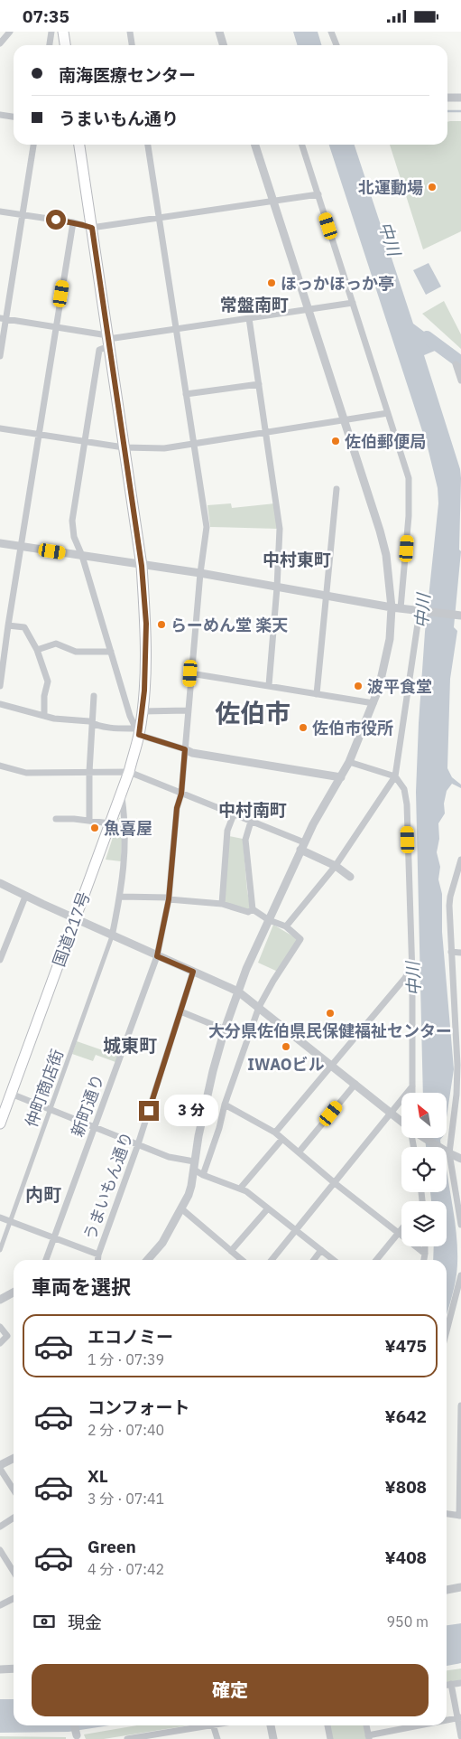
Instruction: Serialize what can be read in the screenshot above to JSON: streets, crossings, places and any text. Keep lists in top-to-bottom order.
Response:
{
  "streets": {
    "highway": ["国道217号"],
    "street": ["仲町商店街", "新町通り", "うまいもん通り"]
  },
  "districts": [
    "常盤南町",
    "中村東町",
    "佐伯市",
    "中村南町",
    "城東町",
    "内町"
  ],
  "water": ["中川"],
  "places": [
    "北運動場",
    "ほっかほっか亭",
    "佐伯郵便局",
    "らーめん堂 楽天",
    "波平食堂",
    "佐伯市役所",
    "魚喜屋",
    "大分県佐伯県民保健福祉センター",
    "IWAOビル"
  ],
  "north": "top left",
  "page": {
    "status": "07:35",
    "banner": ["南海医療センター", "うまいもん通り"],
    "bubble": "3 分",
    "heading": "車両を選択",
    "list": [
      {
        "name": "エコノミー",
        "note": "1 分 · 07:39",
        "value": "¥475"
      },
      {
        "name": "コンフォート",
        "note": "2 分 · 07:40",
        "value": "¥642"
      },
      {
        "name": "XL",
        "note": "3 分 · 07:41",
        "value": "¥808"
      },
      {
        "name": "Green",
        "note": "4 分 · 07:42",
        "value": "¥408"
      }
    ],
    "pay": ["現金", "950 m"],
    "buttons": "確定"
  }
}
